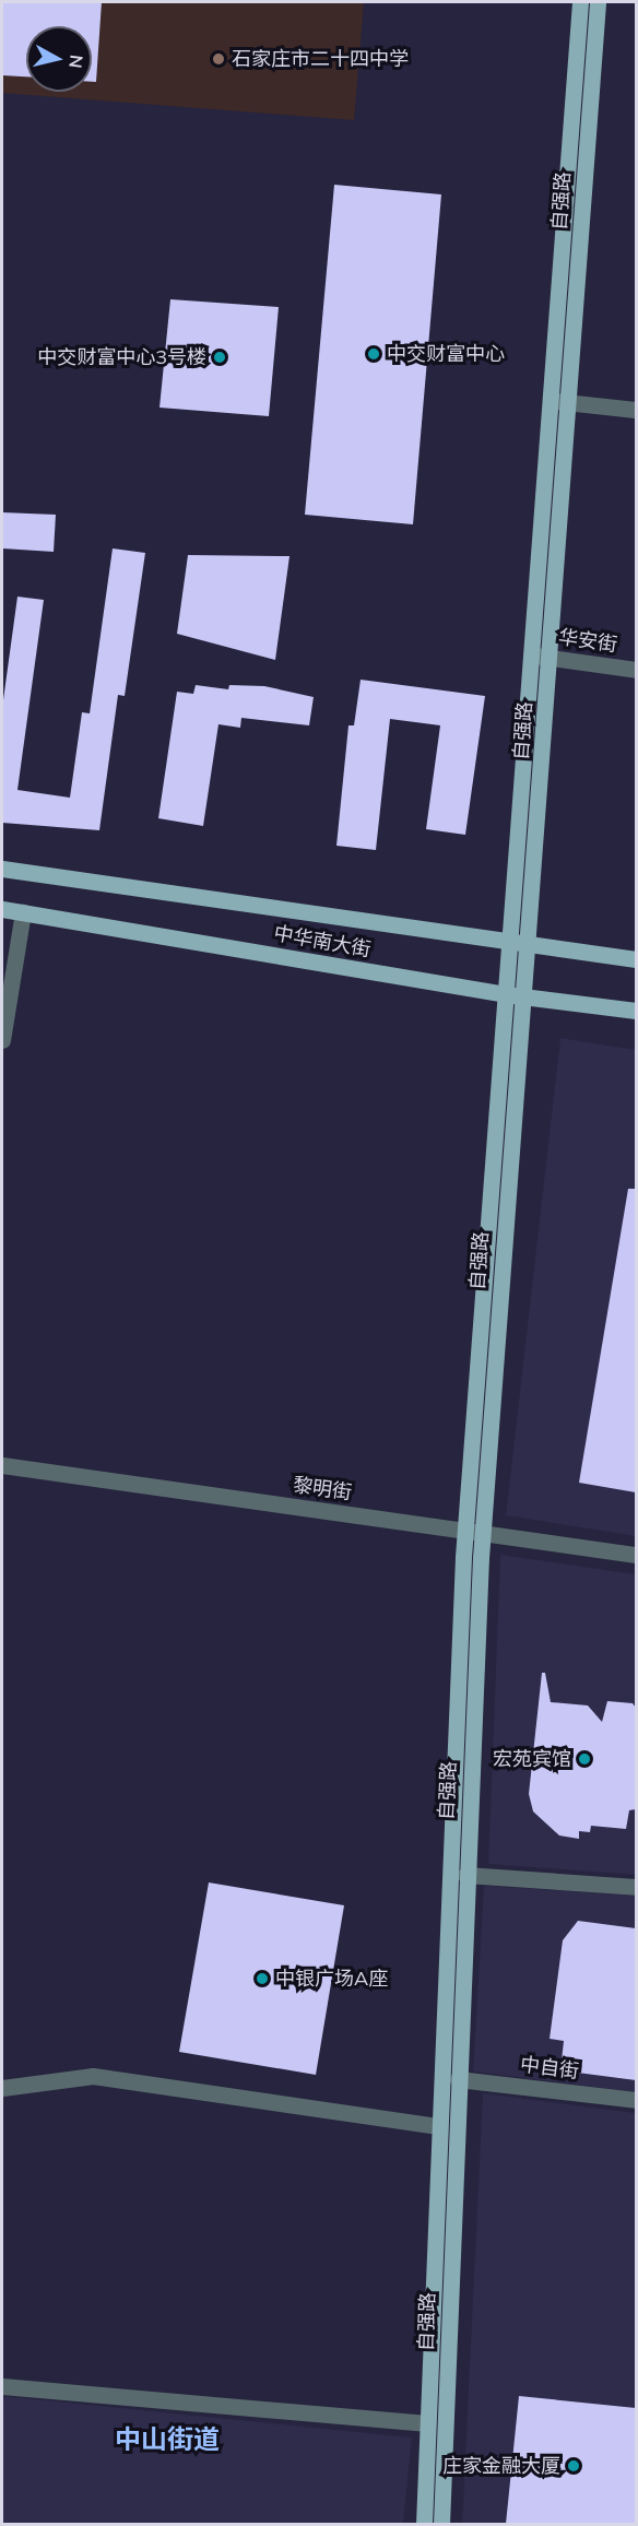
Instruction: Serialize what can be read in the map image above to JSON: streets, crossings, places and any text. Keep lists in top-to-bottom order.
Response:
{
  "streets": {
    "main road": ["自强路", "中华南大街"],
    "street": ["华安街", "黎明街", "中自街"]
  },
  "crossings": [
    ["自强路", "华安街"],
    ["自强路", "中华南大街"],
    ["自强路", "黎明街"],
    ["自强路", "中自街"]
  ],
  "districts": ["中山街道"],
  "places": [
    "石家庄市二十四中学",
    "中交财富中心",
    "中交财富中心3号楼",
    "宏苑宾馆",
    "中银广场A座",
    "庄家金融大厦"
  ],
  "north": "right"
}
